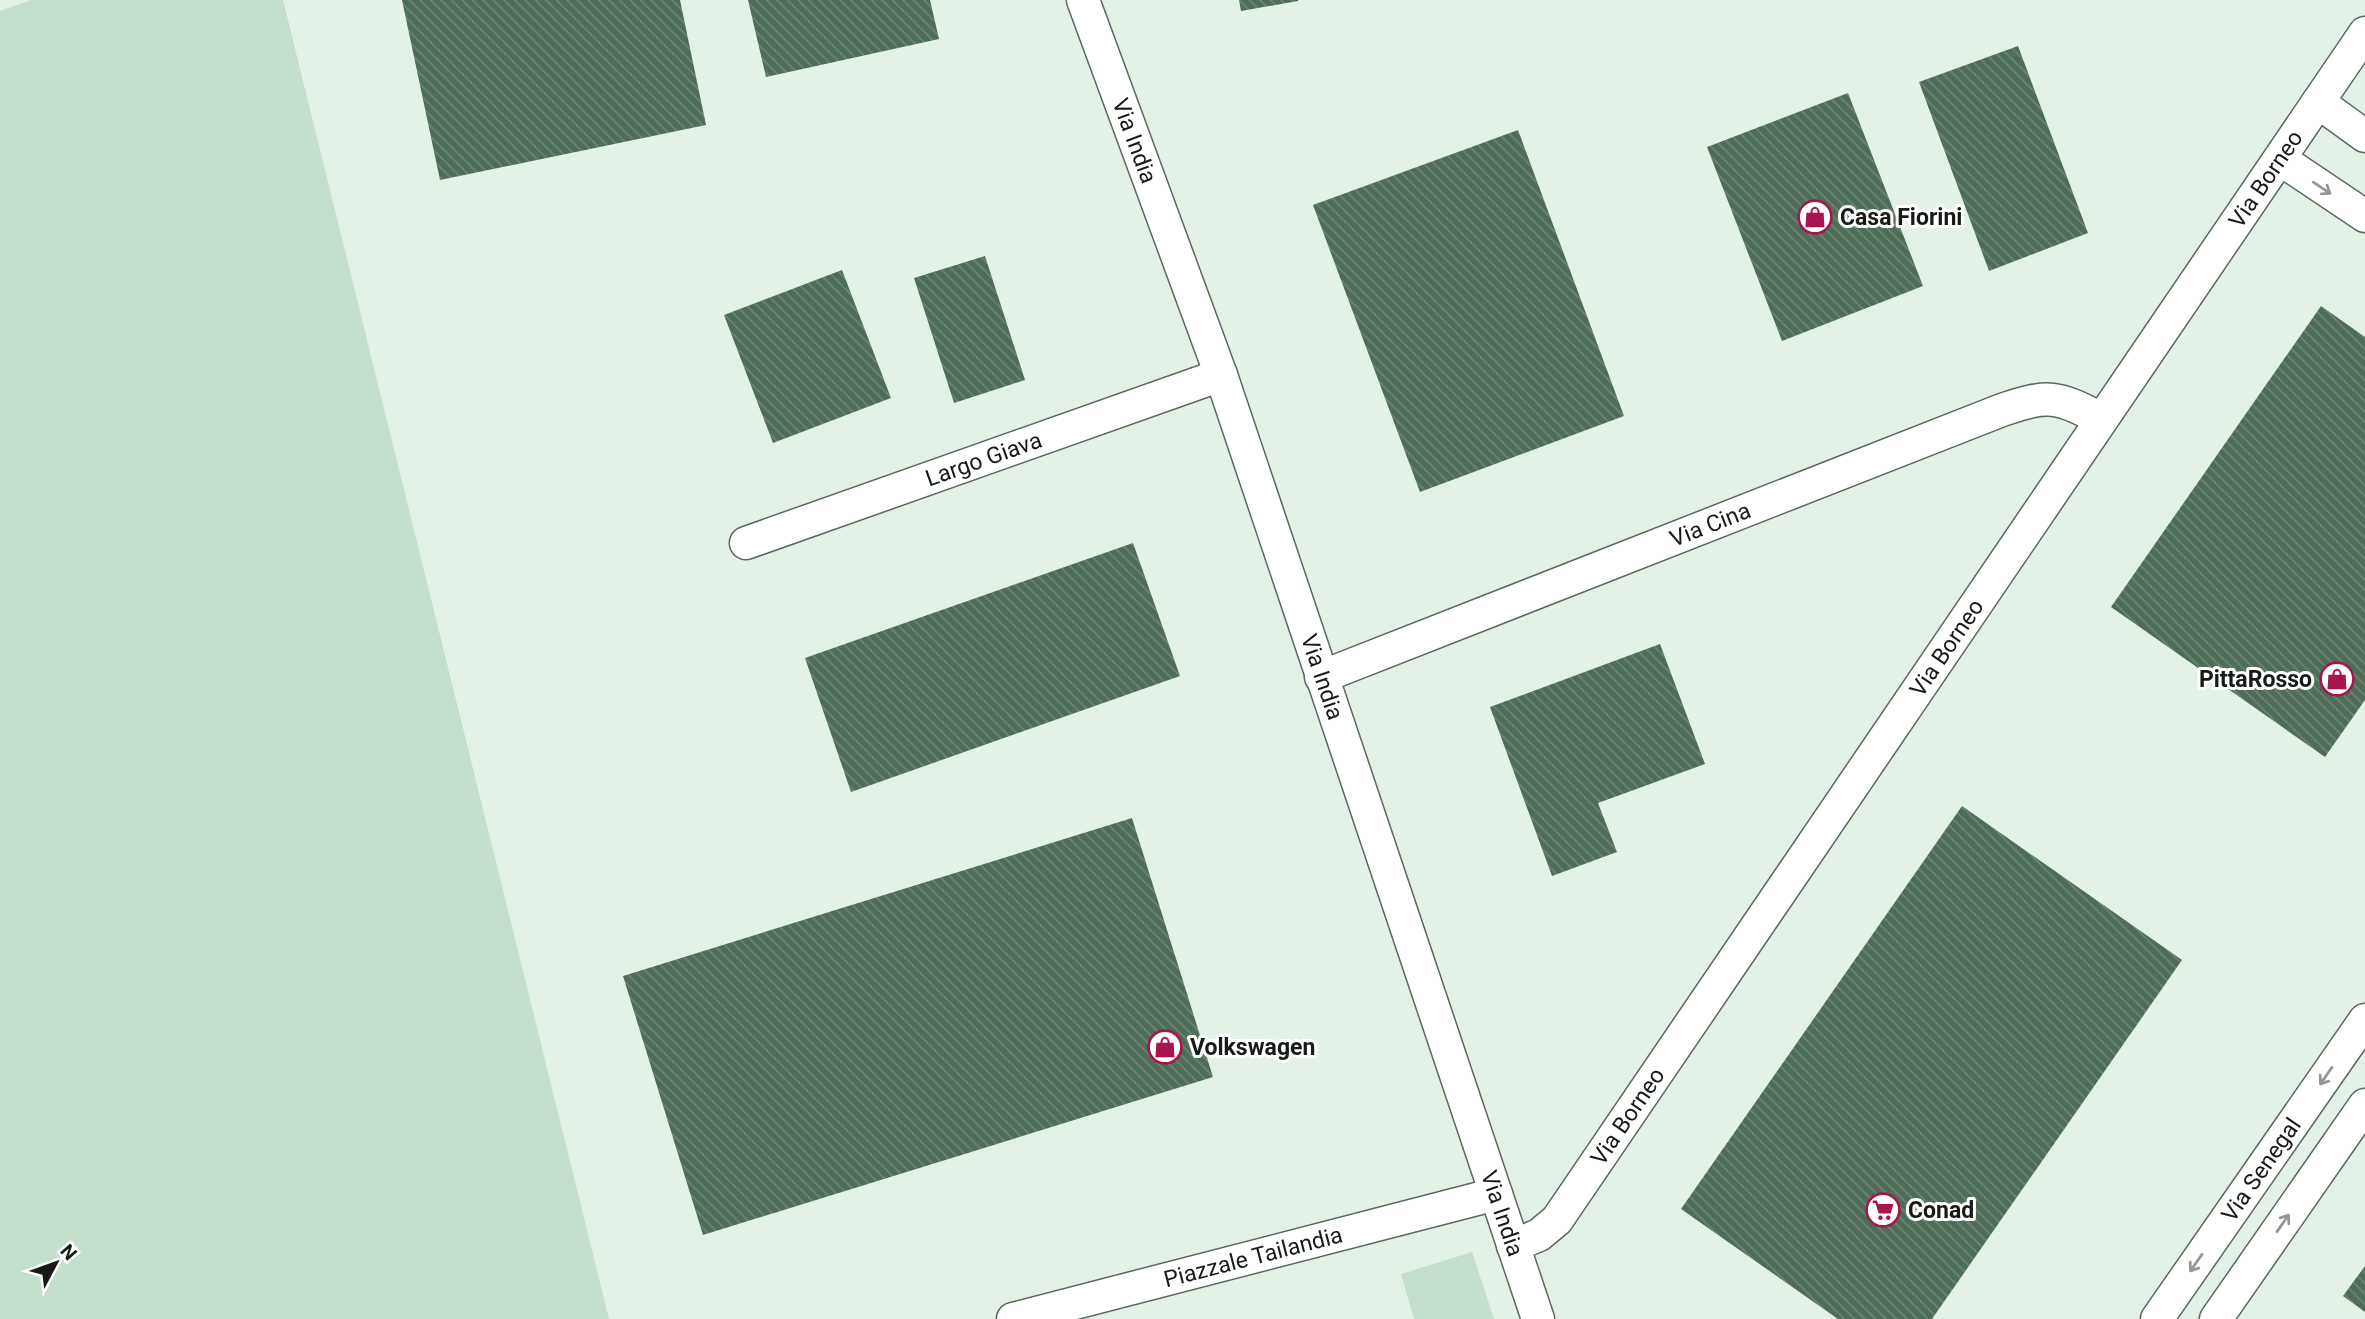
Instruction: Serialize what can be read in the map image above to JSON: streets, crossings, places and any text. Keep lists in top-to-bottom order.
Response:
{
  "streets": {
    "street": [
      "Via India",
      "Via Borneo",
      "Largo Giava",
      "Via Cina",
      "Via Senegal",
      "Piazzale Tailandia"
    ]
  },
  "crossings": [
    ["Via India", "Via Borneo"],
    ["Via India", "Largo Giava"],
    ["Via India", "Via Cina"],
    ["Via India", "Piazzale Tailandia"],
    ["Via Borneo", "Via Cina"]
  ],
  "places": {
    "shop": ["Casa Fiorini", "PittaRosso", "Volkswagen"],
    "supermarket": ["Conad"]
  },
  "north": "top right"
}
